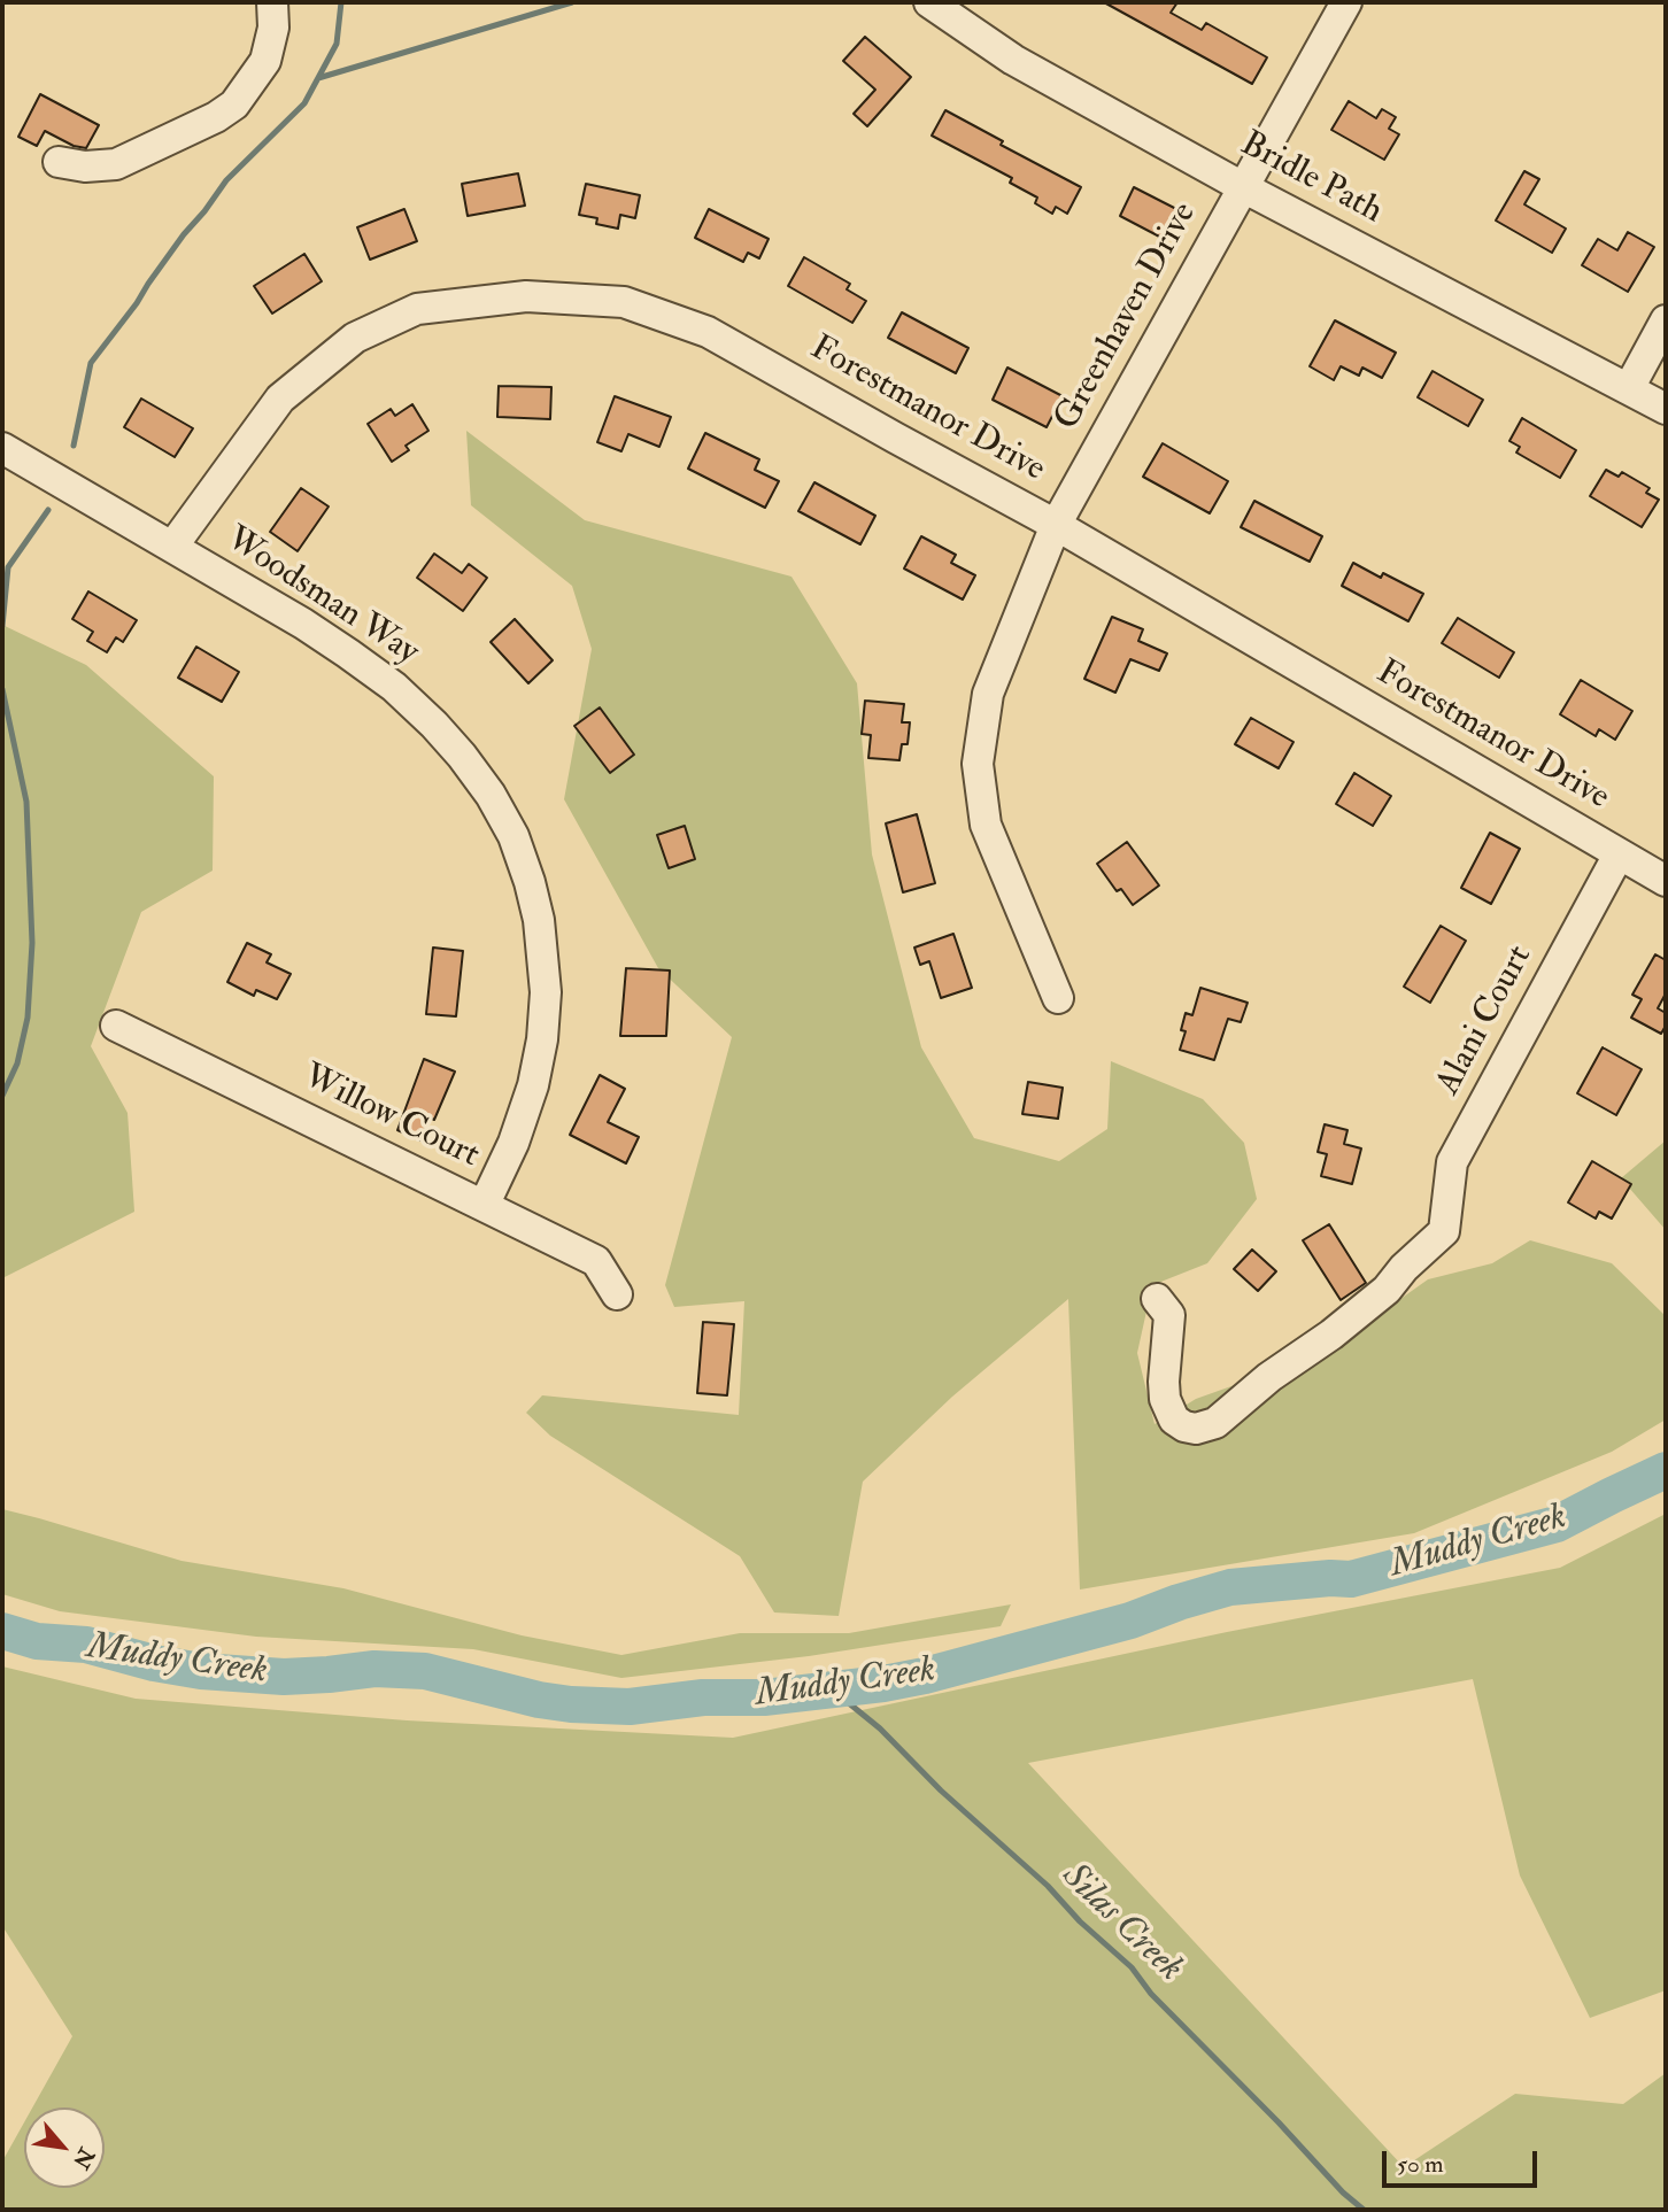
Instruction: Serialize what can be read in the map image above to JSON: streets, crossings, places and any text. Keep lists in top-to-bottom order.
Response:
{
  "streets": {
    "street": [
      "Bridle Path",
      "Greenhaven Drive",
      "Forestmanor Drive",
      "Woodsman Way",
      "Alani Court",
      "Willow Court"
    ]
  },
  "crossings": [
    ["Bridle Path", "Greenhaven Drive"],
    ["Greenhaven Drive", "Forestmanor Drive"],
    ["Forestmanor Drive", "Woodsman Way"],
    ["Forestmanor Drive", "Alani Court"],
    ["Woodsman Way", "Willow Court"]
  ],
  "water": ["Muddy Creek", "Silas Creek"],
  "scale_bar": "50 m",
  "north": "bottom right"
}
